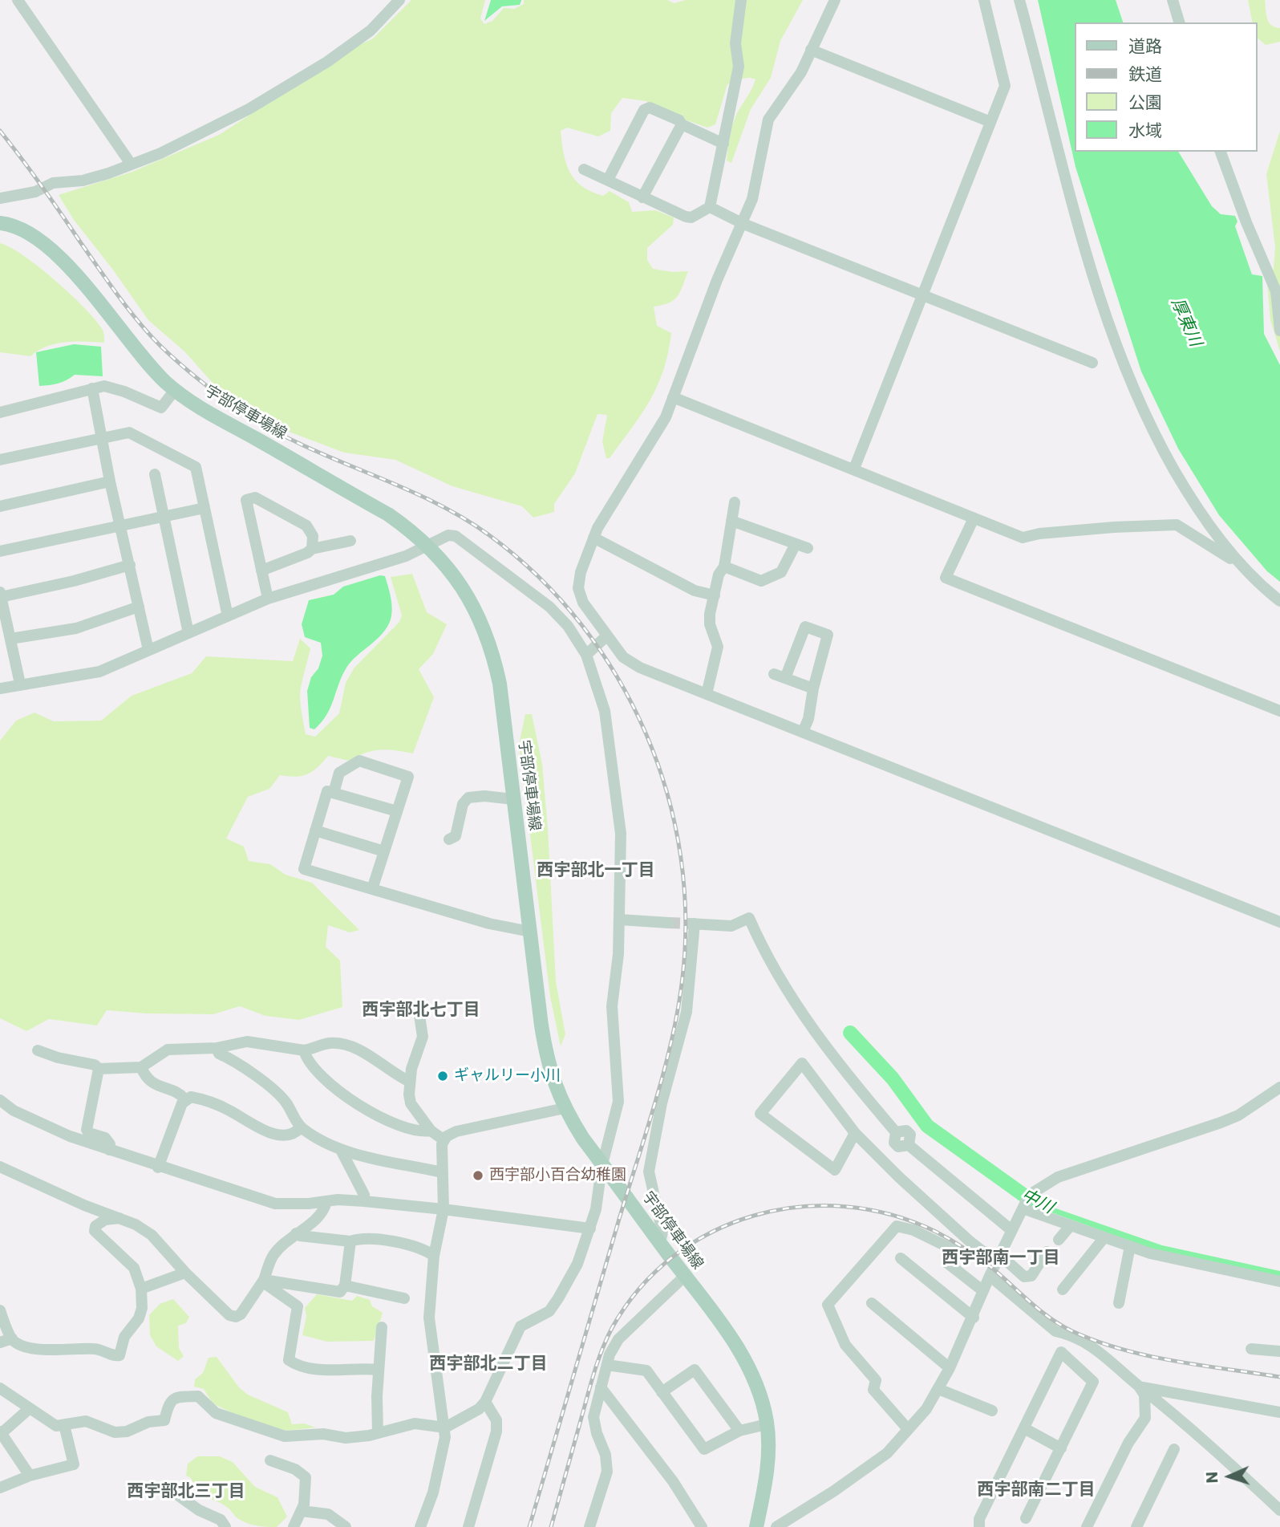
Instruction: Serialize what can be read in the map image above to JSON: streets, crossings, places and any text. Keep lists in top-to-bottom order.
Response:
{
  "streets": {
    "main road": ["宇部停車場線"]
  },
  "districts": [
    "西宇部北一丁目",
    "西宇部北七丁目",
    "西宇部南一丁目",
    "西宇部北二丁目",
    "西宇部南二丁目",
    "西宇部北三丁目"
  ],
  "water": ["厚東川", "中川"],
  "places": ["ギャルリー小川", "西宇部小百合幼稚園"],
  "legend": [
    "道路",
    "鉄道",
    "公園",
    "水域"
  ],
  "north": "left"
}
